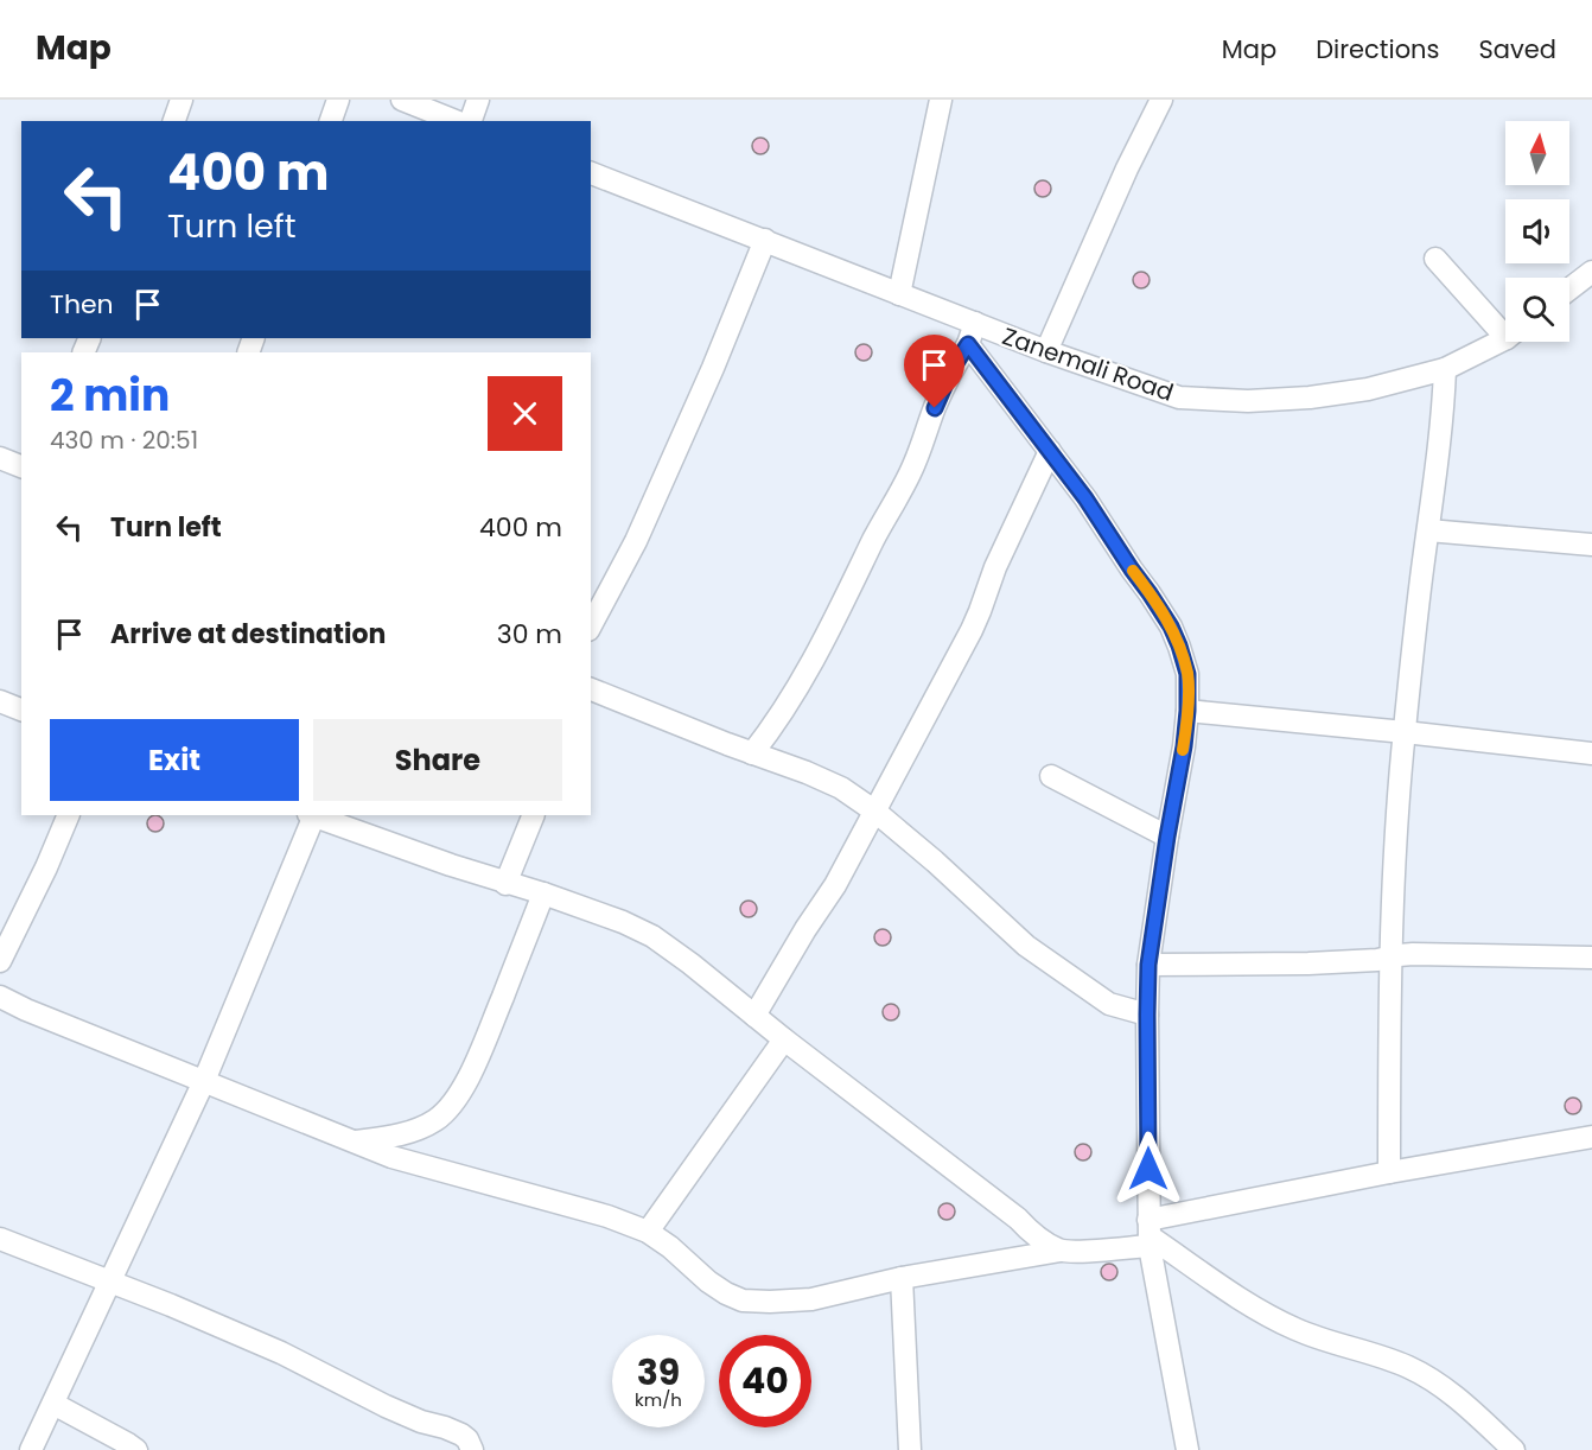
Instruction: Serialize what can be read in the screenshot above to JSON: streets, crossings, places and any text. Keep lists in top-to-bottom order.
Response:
{
  "streets": {
    "street": ["Zanemali Road"]
  },
  "north": "top",
  "page": {
    "header": "Map",
    "nav": ["Map", "Directions", "Saved"],
    "turn": ["400 m", "Turn left"],
    "then": "Then",
    "heading": ["2 min", "430 m · 20:51"],
    "list": [
      {
        "name": "Turn left",
        "value": "400 m"
      },
      {
        "name": "Arrive at destination",
        "value": "30 m"
      }
    ],
    "buttons": ["Exit", "Share"],
    "speed": "39 km/h",
    "limit": "40"
  }
}
